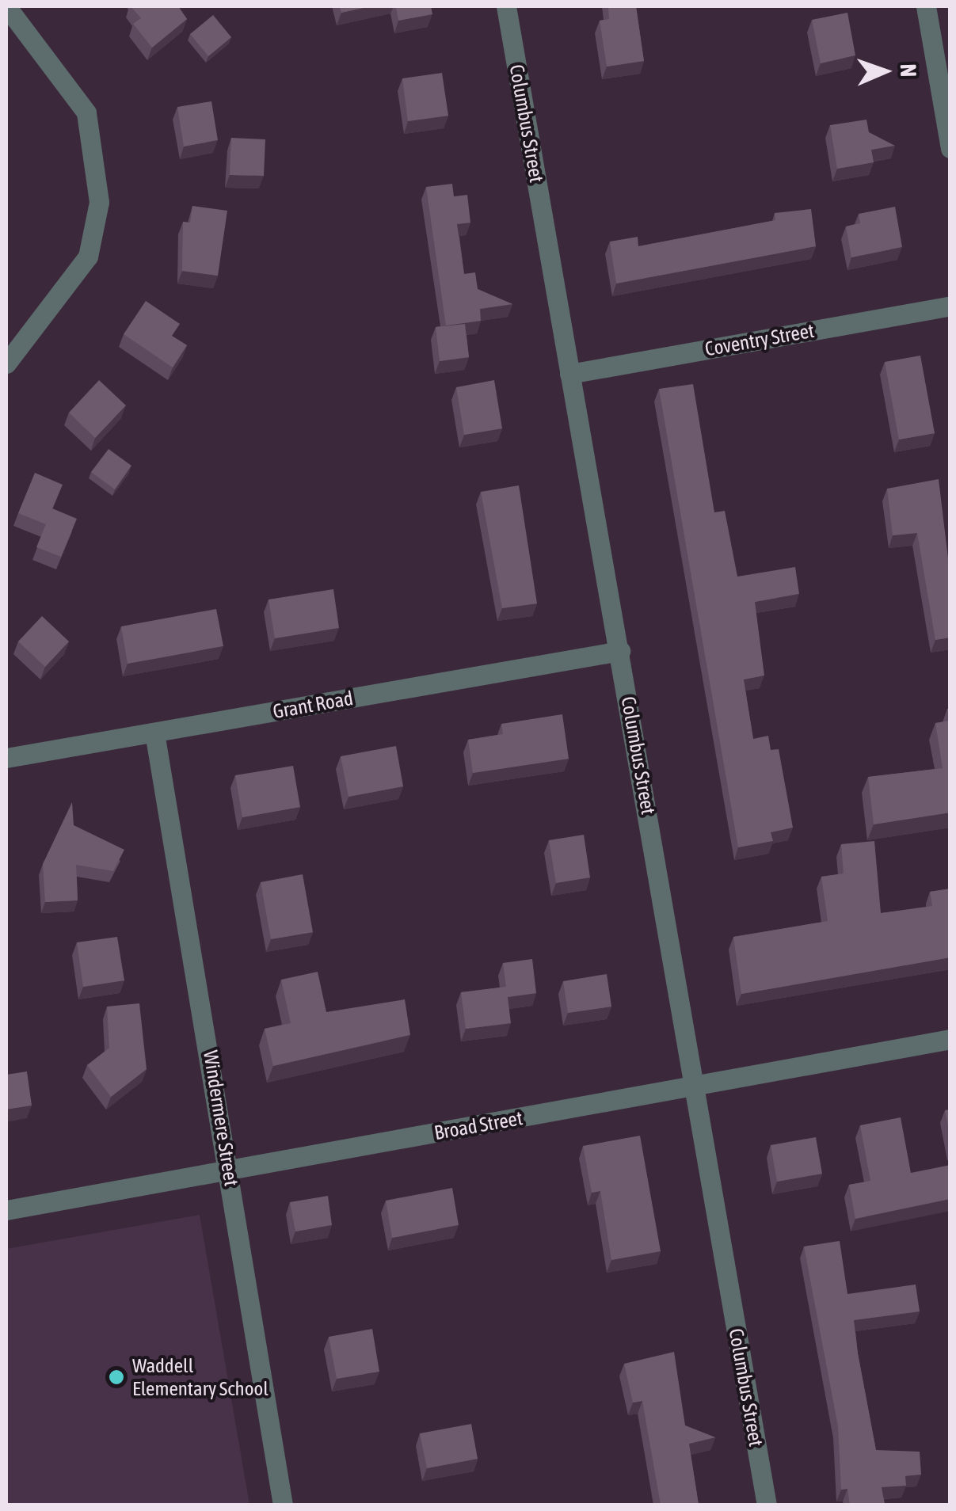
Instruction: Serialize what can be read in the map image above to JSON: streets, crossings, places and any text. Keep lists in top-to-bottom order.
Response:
{
  "streets": {
    "street": [
      "Columbus Street",
      "Coventry Street",
      "Grant Road",
      "Windermere Street",
      "Broad Street"
    ]
  },
  "crossings": [
    ["Columbus Street", "Coventry Street"],
    ["Columbus Street", "Grant Road"],
    ["Columbus Street", "Broad Street"],
    ["Grant Road", "Windermere Street"],
    ["Windermere Street", "Broad Street"]
  ],
  "places": ["Waddell Elementary School"],
  "north": "right"
}
